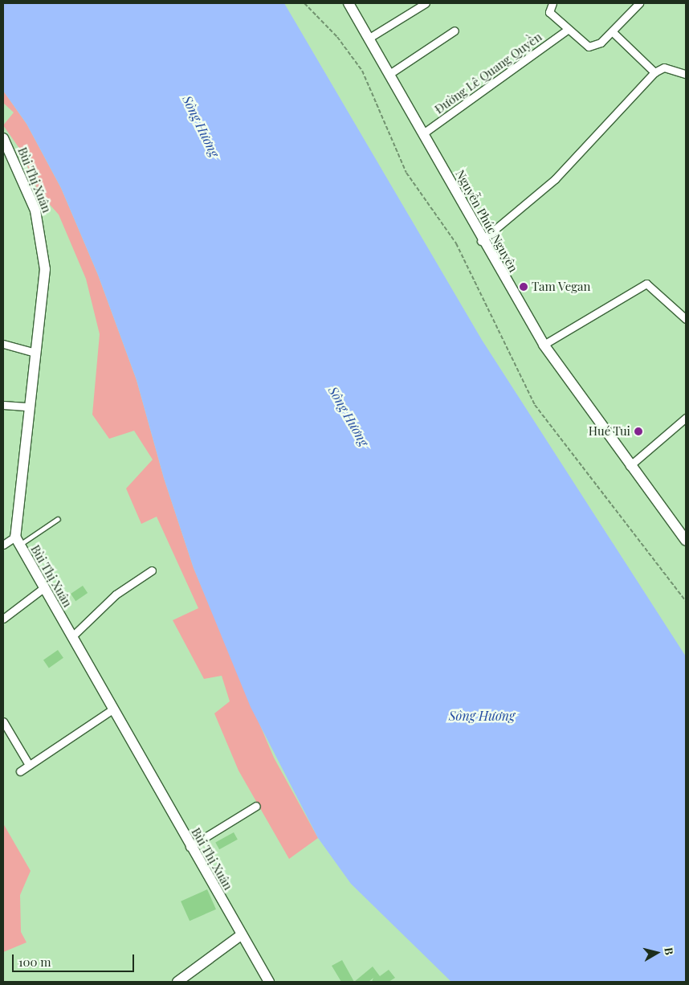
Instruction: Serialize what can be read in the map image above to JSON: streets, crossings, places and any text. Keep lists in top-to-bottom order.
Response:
{
  "streets": {
    "street": ["Đường Lê Quang Quyền", "Bùi Thị Xuân", "Nguyễn Phúc Nguyên"]
  },
  "crossings": [
    ["Đường Lê Quang Quyền", "Nguyễn Phúc Nguyên"]
  ],
  "water": ["Sông Hương"],
  "places": ["Tam Vegan", "Hué Tui"],
  "scale_bar": "100 m",
  "north": "right"
}
